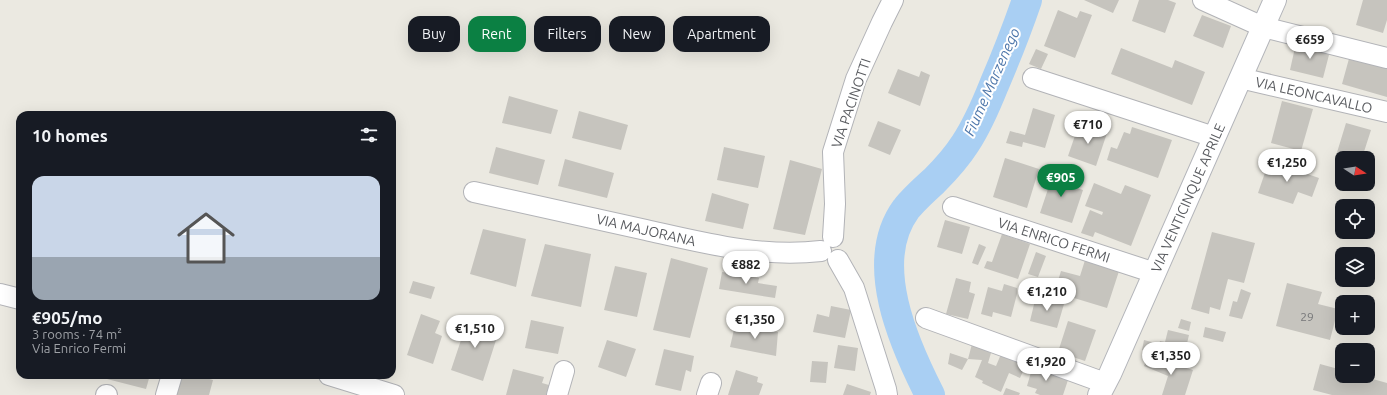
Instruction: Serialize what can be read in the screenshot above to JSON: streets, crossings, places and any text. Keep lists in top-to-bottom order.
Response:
{
  "streets": {
    "main road": ["VIA VENTICINQUE APRILE"],
    "street": [
      "VIA LEONCAVALLO",
      "VIA PACINOTTI",
      "VIA MAJORANA",
      "VIA ENRICO FERMI"
    ]
  },
  "crossings": [
    ["VIA LEONCAVALLO", "VIA VENTICINQUE APRILE"],
    ["VIA PACINOTTI", "VIA MAJORANA"],
    ["VIA VENTICINQUE APRILE", "VIA ENRICO FERMI"]
  ],
  "water": ["Fiume Marzenego"],
  "house_numbers": ["29"],
  "north": "right",
  "page": {
    "chip": [
      "Buy",
      "Rent",
      "Filters",
      "New",
      "Apartment"
    ],
    "price": [
      "€659",
      "€710",
      "€1,250",
      "€905",
      "€882",
      "€1,210",
      "€1,350",
      "€1,510",
      "€1,350",
      "€1,920"
    ],
    "heading": "10 homes",
    "map_buttons": ["+", "−"],
    "list": [
      {
        "name": "€905/mo",
        "note": "3 rooms · 74 m² · Via Enrico Fermi"
      }
    ]
  }
}
